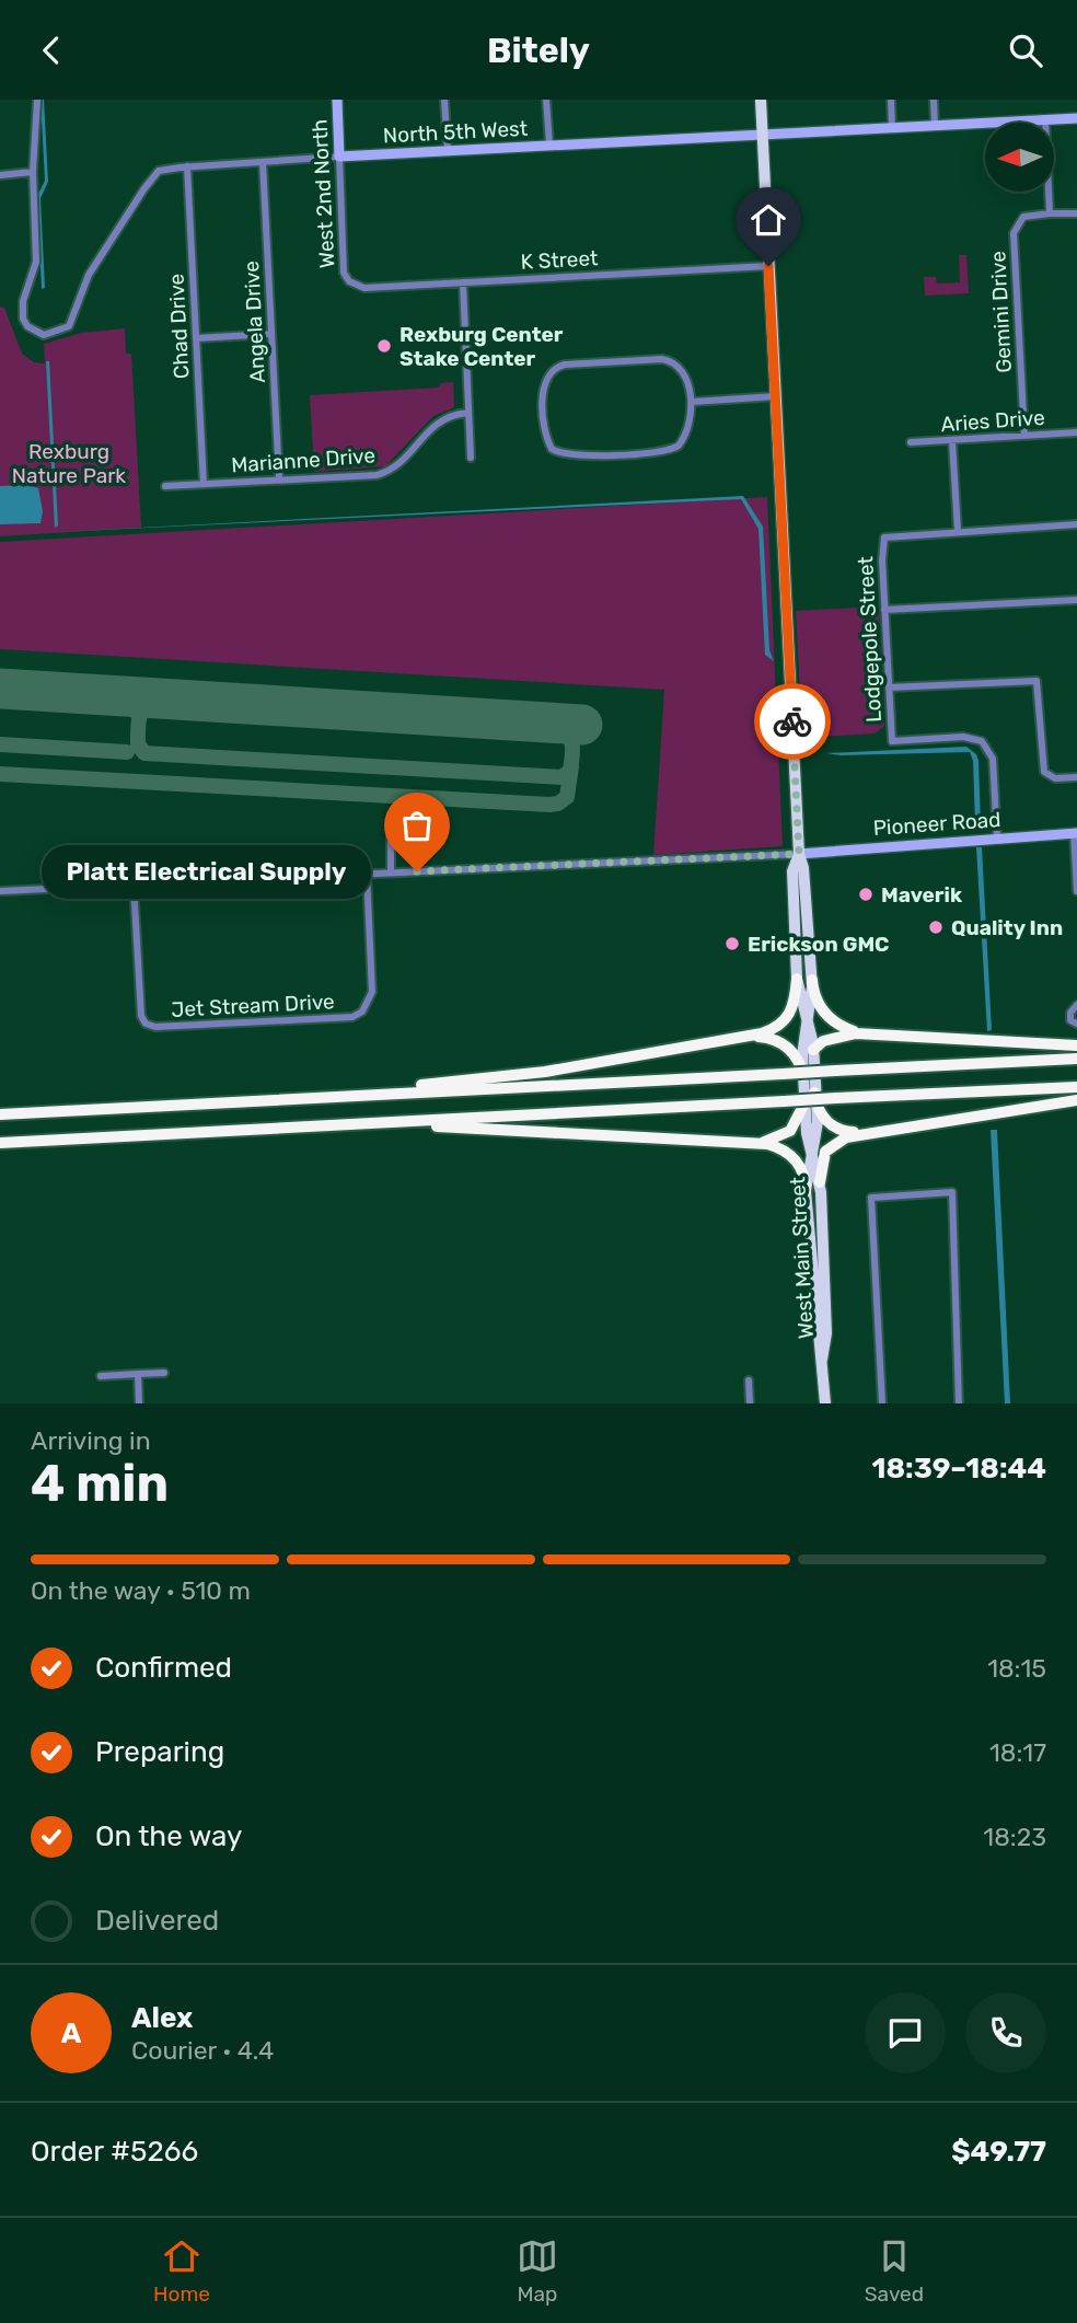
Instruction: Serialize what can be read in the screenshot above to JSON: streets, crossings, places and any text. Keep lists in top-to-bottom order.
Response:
{
  "streets": {
    "main road": ["West Main Street"],
    "street": [
      "North 5th West",
      "West 2nd North",
      "K Street",
      "Gemini Drive",
      "Angela Drive",
      "Chad Drive",
      "Aries Drive",
      "Marianne Drive",
      "Lodgepole Street",
      "Pioneer Road",
      "Jet Stream Drive"
    ]
  },
  "crossings": [
    ["North 5th West", "West 2nd North"],
    ["North 5th West", "Angela Drive"],
    ["North 5th West", "Chad Drive"],
    ["North 5th West", "West Main Street"],
    ["West 2nd North", "K Street"],
    ["K Street", "West Main Street"],
    ["Gemini Drive", "Aries Drive"],
    ["Angela Drive", "Marianne Drive"],
    ["Chad Drive", "Marianne Drive"],
    ["Lodgepole Street", "Pioneer Road"],
    ["Pioneer Road", "West Main Street"]
  ],
  "parks": ["Rexburg Nature Park"],
  "places": [
    "Rexburg Center Stake Center",
    "Platt Electrical Supply",
    "Maverik",
    "Quality Inn",
    "Erickson GMC"
  ],
  "north": "left",
  "page": {
    "header": "Bitely",
    "bubble": "Platt Electrical Supply",
    "heading": ["4 min", "Arriving in", "18:39–18:44"],
    "panel": [
      "Alex",
      "Courier · 4.4",
      "Order #5266",
      "$49.77"
    ],
    "bar": "On the way · 510 m",
    "list": [
      ["Confirmed", "18:15"],
      ["Preparing", "18:17"],
      ["On the way", "18:23"],
      "Delivered"
    ],
    "round": "A",
    "tabs": ["Home", "Map", "Saved"]
  }
}
